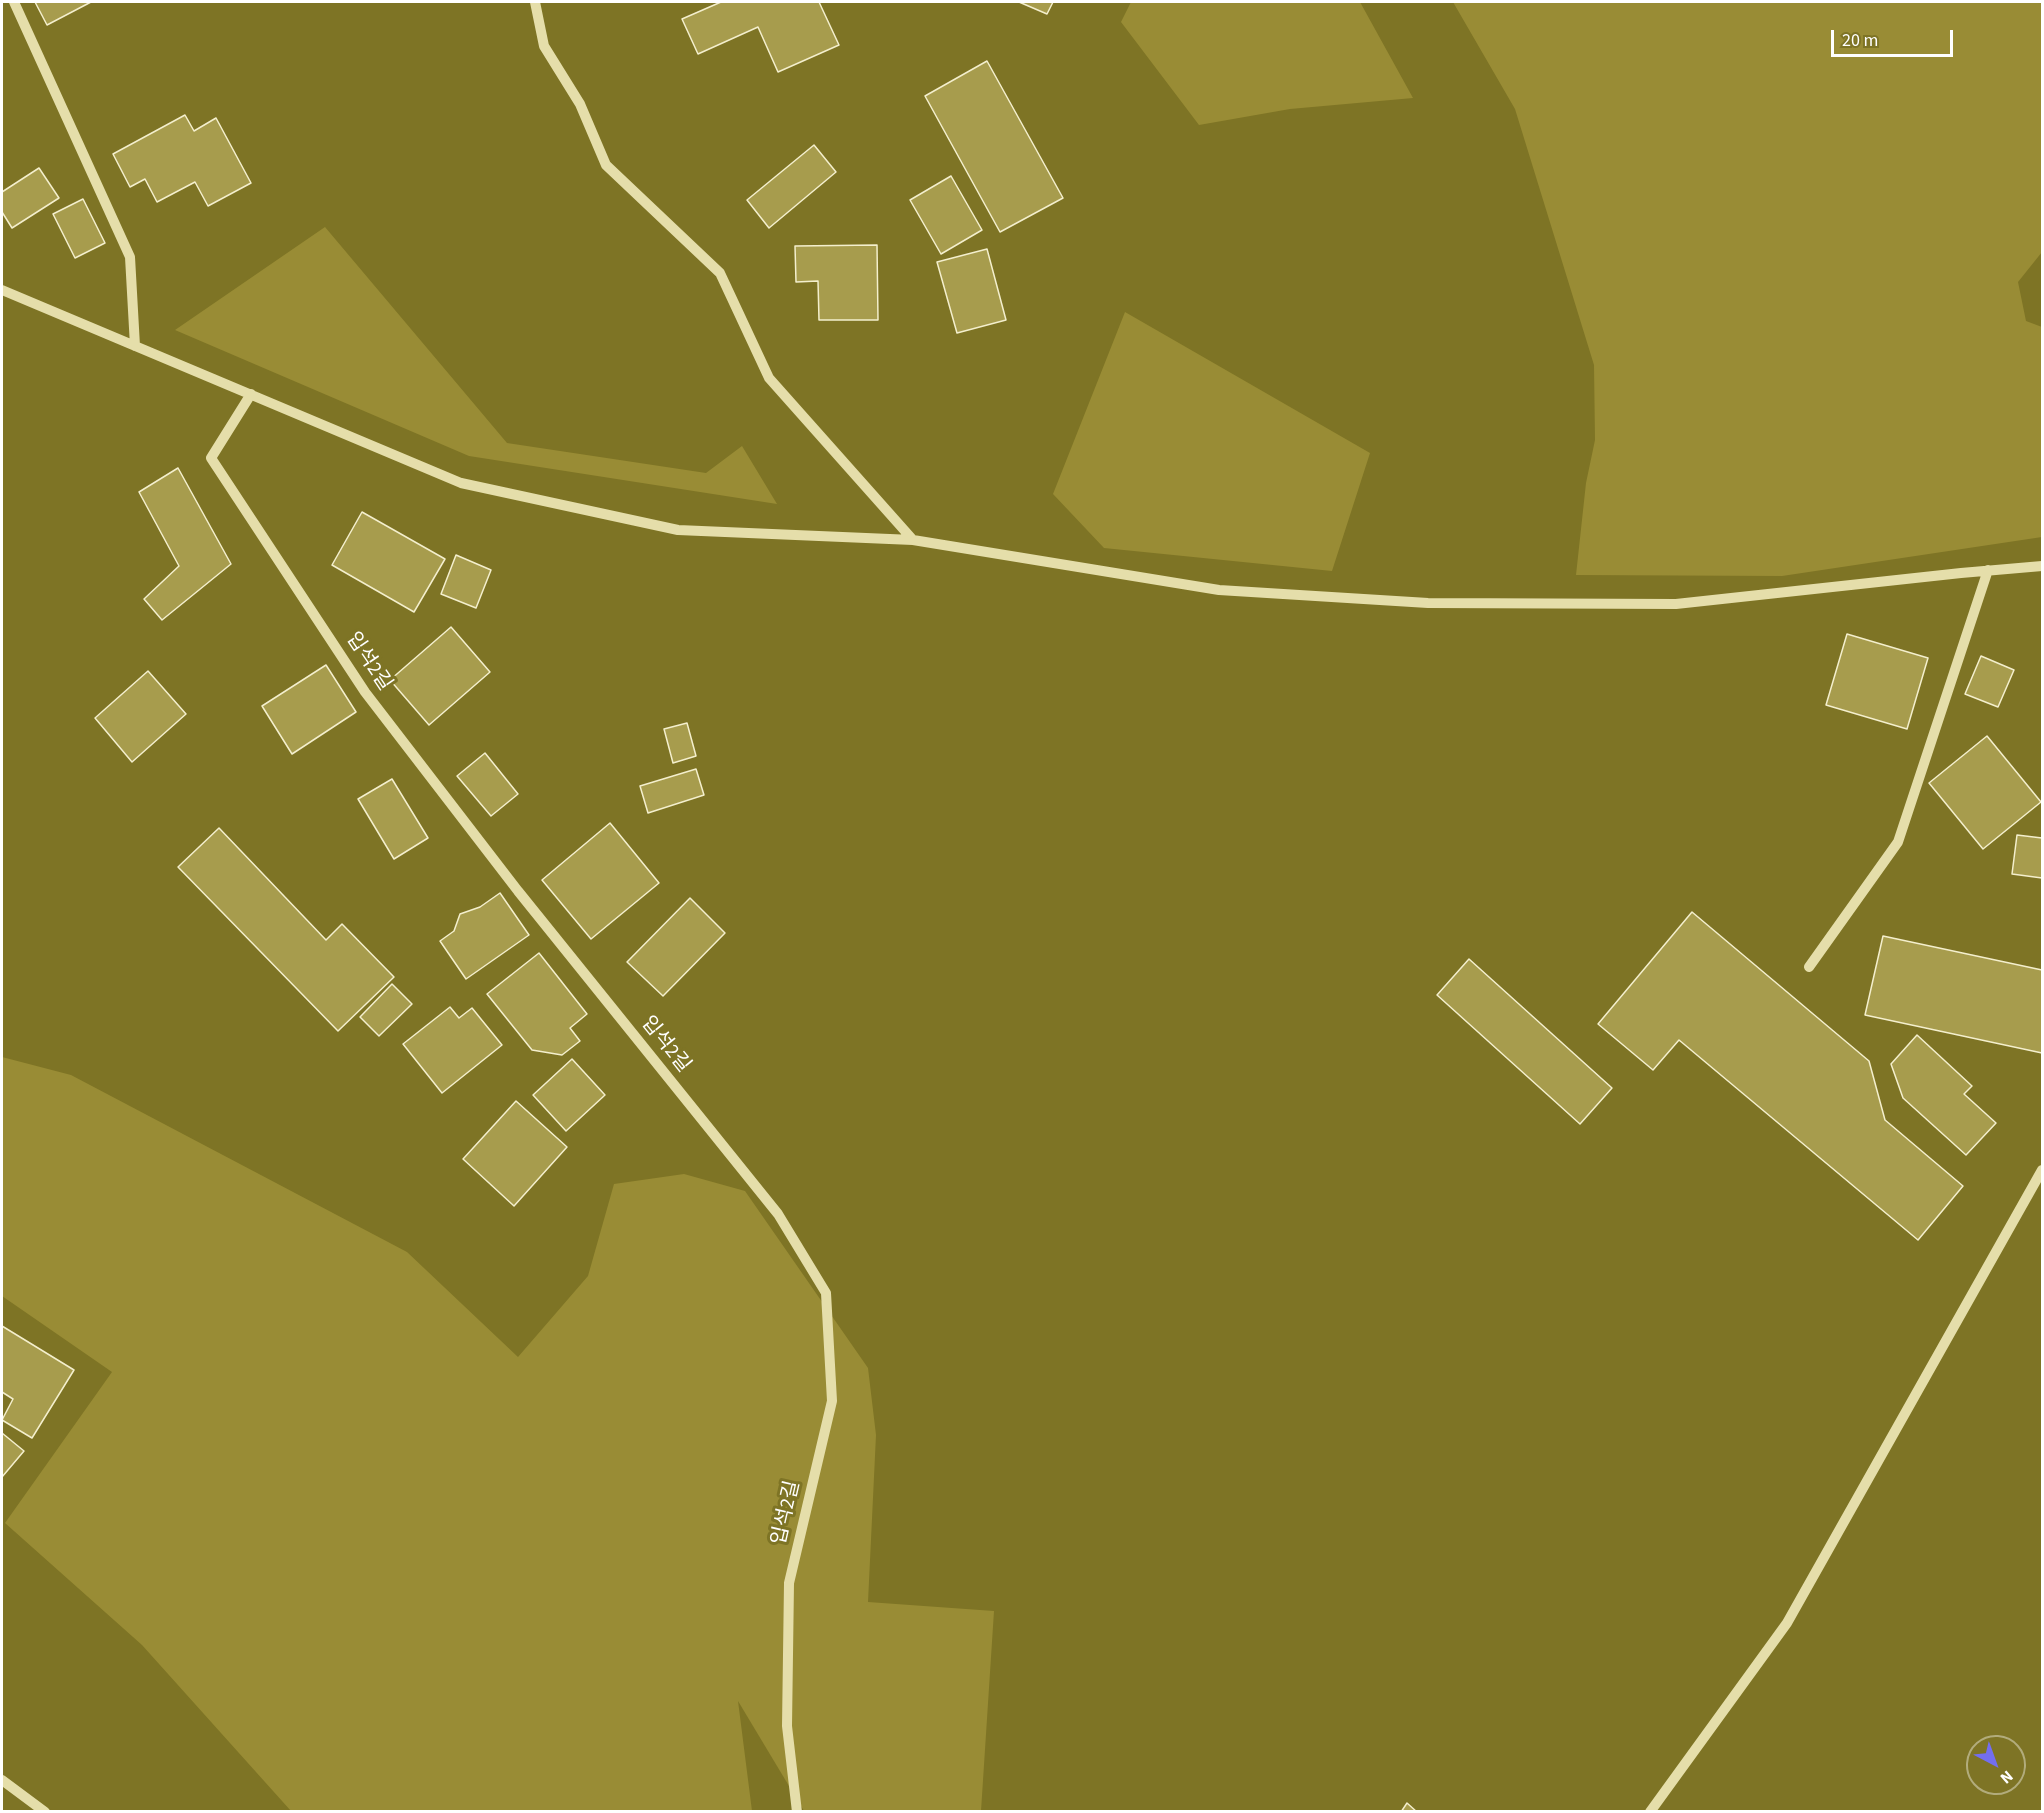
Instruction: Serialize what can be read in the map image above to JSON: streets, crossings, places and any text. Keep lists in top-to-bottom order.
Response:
{
  "streets": {
    "street": ["입석2길"]
  },
  "scale_bar": "20 m",
  "north": "bottom right"
}
